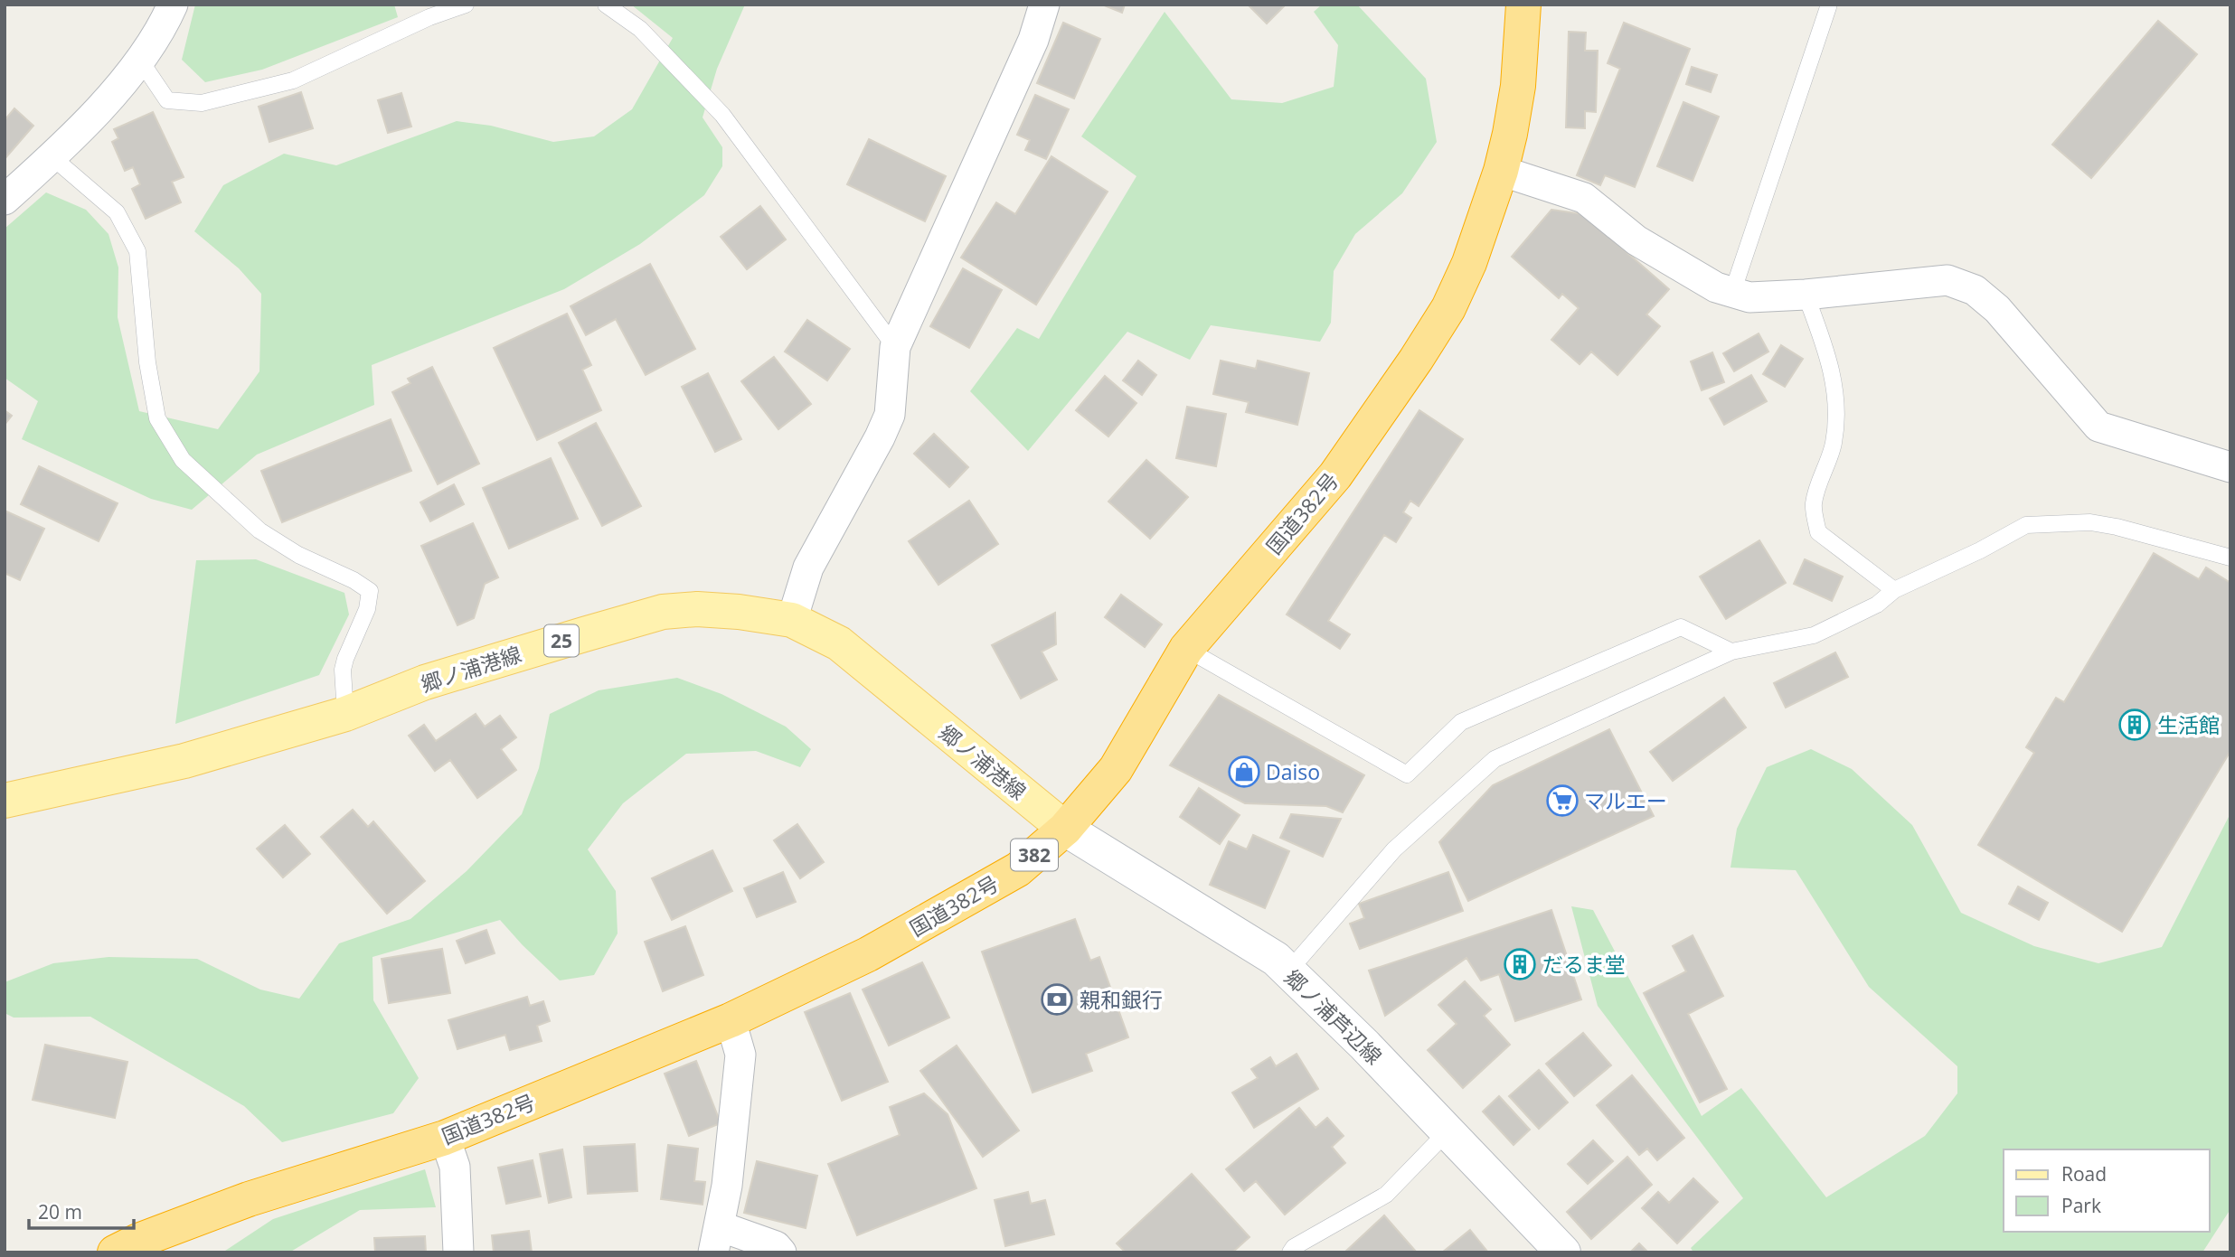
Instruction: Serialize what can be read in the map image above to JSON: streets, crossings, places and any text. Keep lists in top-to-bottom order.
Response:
{
  "streets": {
    "highway": ["国道382号", "382"],
    "main road": ["25", "郷ノ浦港線", "郷ノ浦芦辺線"]
  },
  "crossings": [
    ["国道382号", "郷ノ浦港線"],
    ["国道382号", "郷ノ浦芦辺線"],
    ["郷ノ浦港線", "郷ノ浦芦辺線"]
  ],
  "places": {
    "building": ["生活館", "だるま堂"],
    "shop": ["Daiso"],
    "supermarket": ["マルエー"],
    "bank": ["親和銀行"]
  },
  "legend": ["Road", "Park"],
  "scale_bar": "20 m"
}
